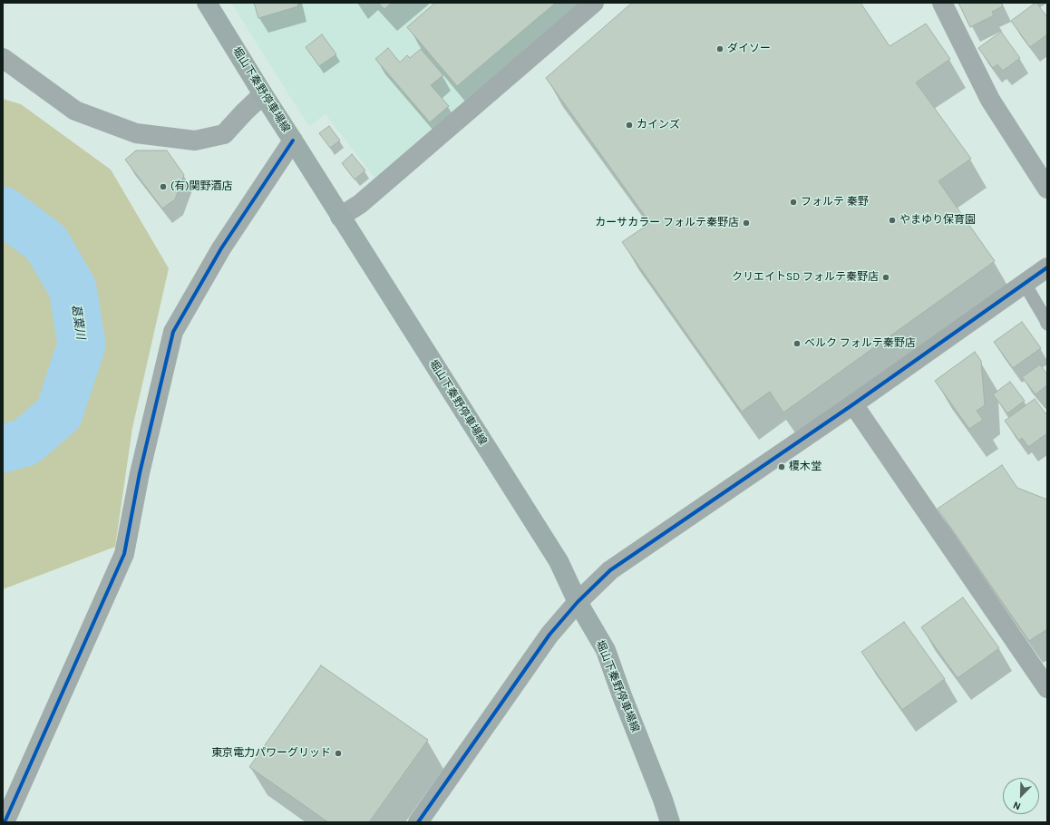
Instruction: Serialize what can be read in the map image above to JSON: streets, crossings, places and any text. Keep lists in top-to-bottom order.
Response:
{
  "streets": {
    "main road": ["堀山下秦野停車場線"]
  },
  "water": ["葛葉川"],
  "places": [
    "ダイソー",
    "カインズ",
    "(有)関野酒店",
    "フォルテ 秦野",
    "やまゆり保育園",
    "カーサカラー フォルテ秦野店",
    "クリエイトSD フォルテ秦野店",
    "ベルク フォルテ秦野店",
    "榎木堂",
    "東京電力パワーグリッド"
  ],
  "north": "bottom left"
}
